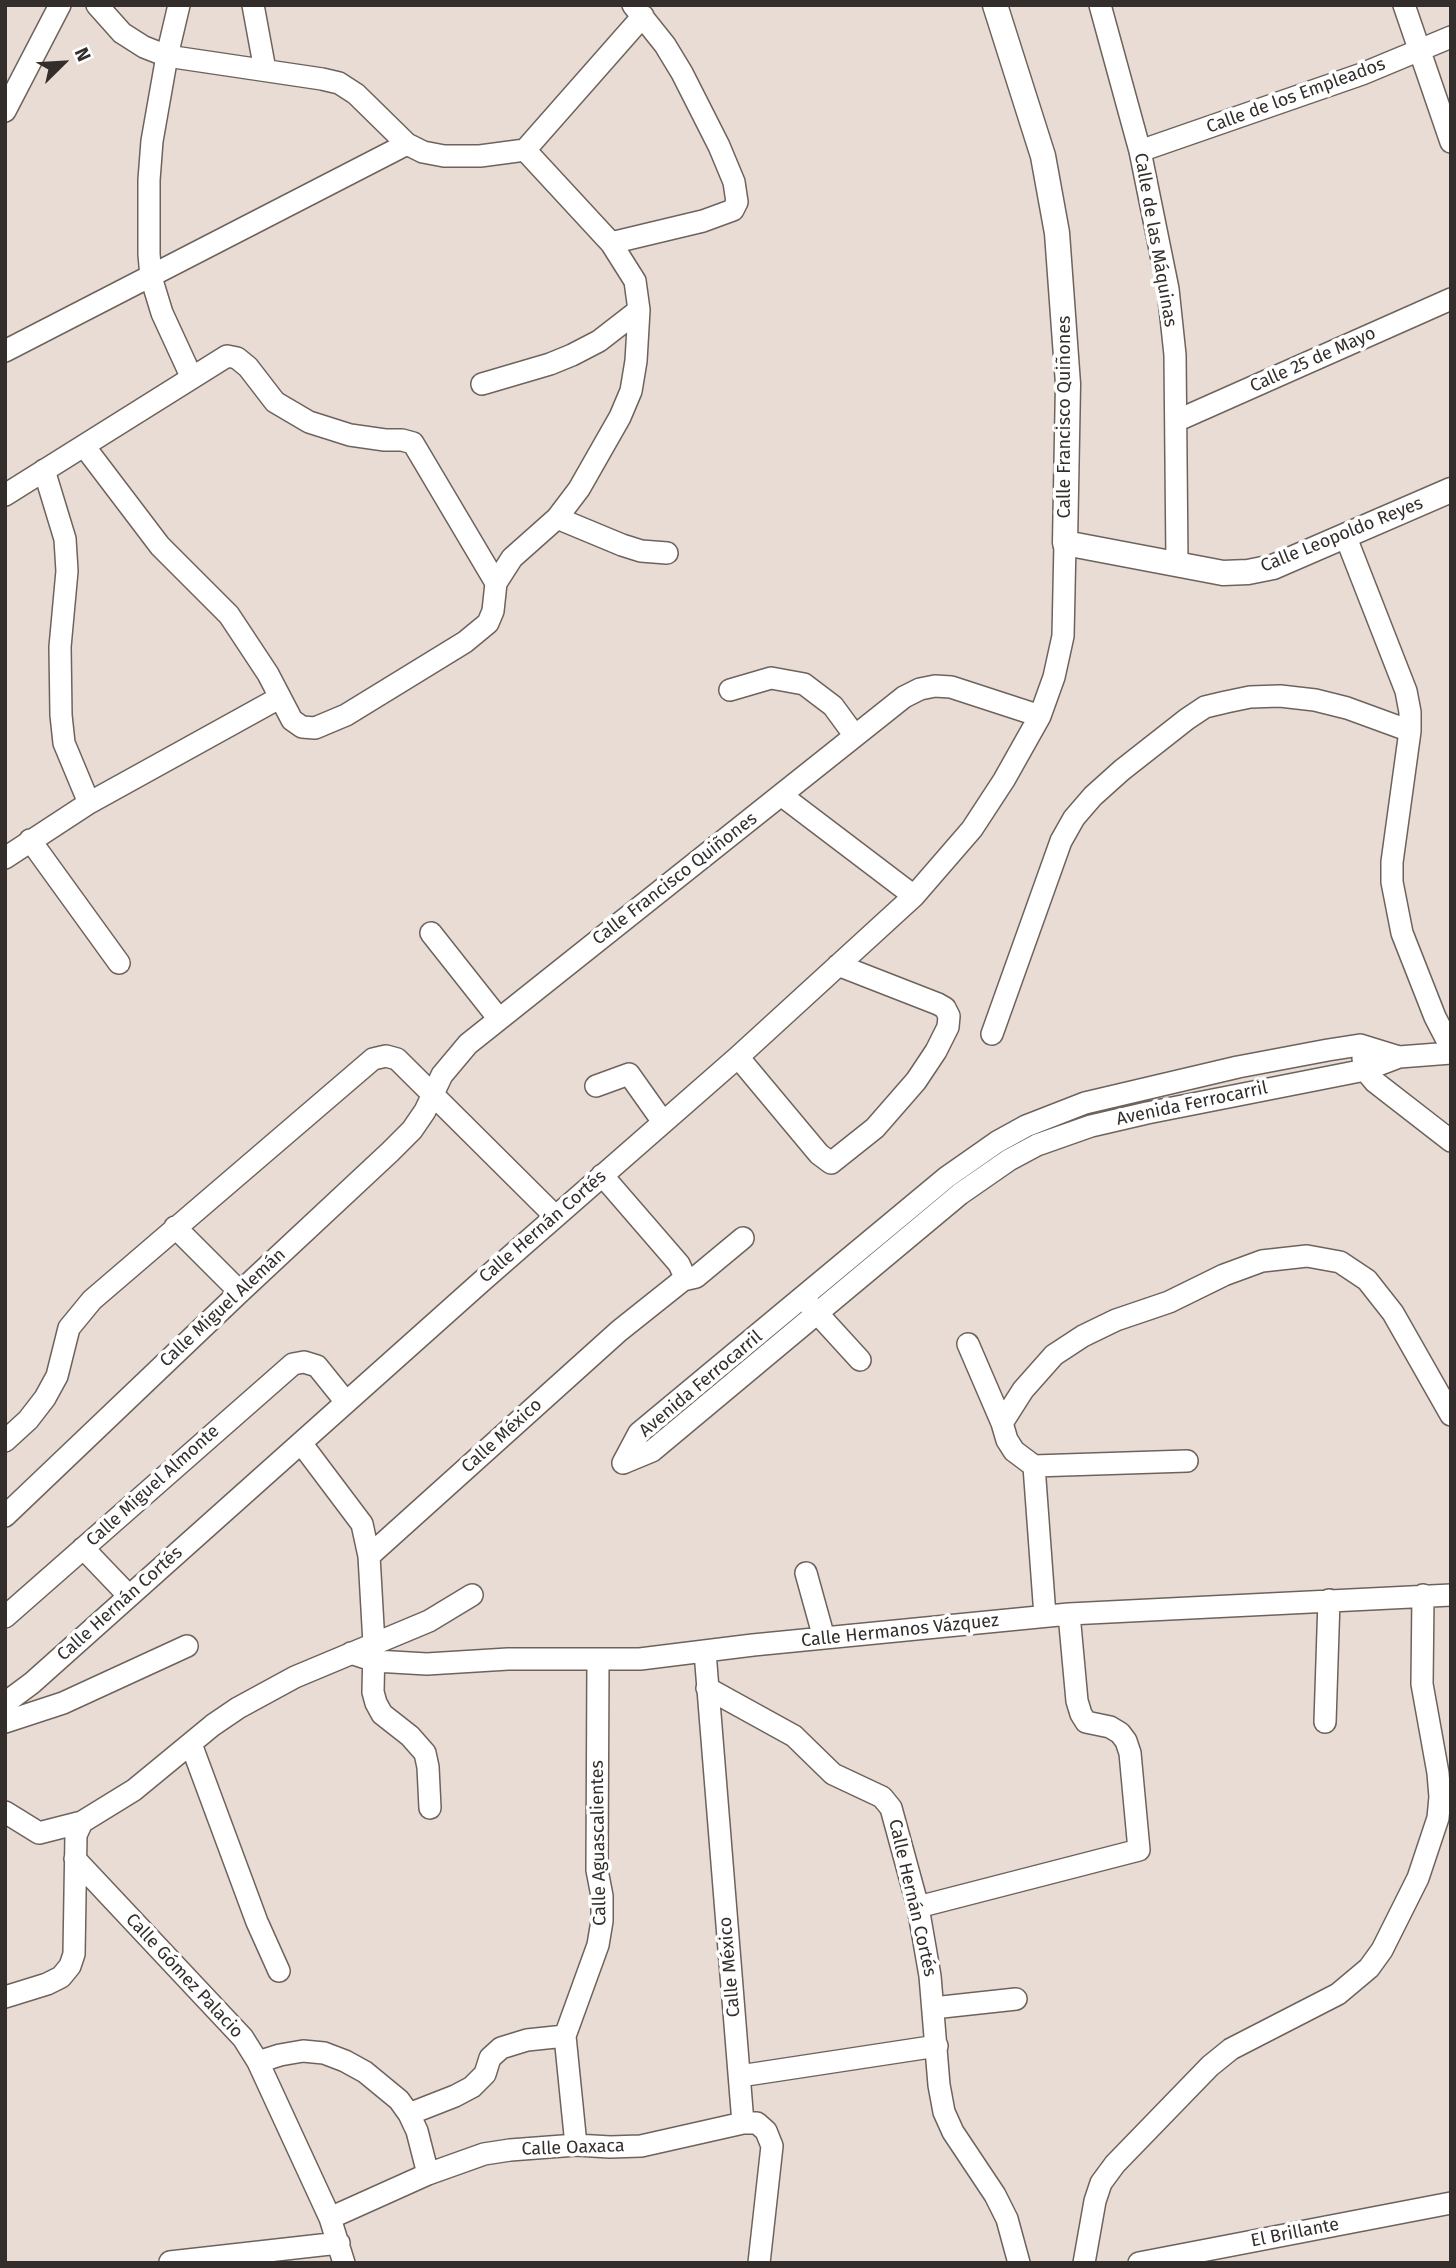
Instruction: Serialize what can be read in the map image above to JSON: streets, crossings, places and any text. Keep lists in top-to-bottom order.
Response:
{
  "streets": {
    "street": [
      "Calle de los Empleados",
      "Calle de las Máquinas",
      "Calle 25 de Mayo",
      "Calle Francisco Quiñones",
      "Calle Leopoldo Reyes",
      "Avenida Ferrocarril",
      "Calle Hernán Cortés",
      "Calle Miguel Alemán",
      "Calle México",
      "Calle Miguel Almonte",
      "Calle Hermanos Vázquez",
      "Calle Aguascalientes",
      "Calle Gómez Palacio",
      "Calle Oaxaca",
      "El Brillante"
    ]
  },
  "crossings": [
    ["Calle de los Empleados", "Calle de las Máquinas"],
    ["Calle de las Máquinas", "Calle 25 de Mayo"],
    ["Calle de las Máquinas", "Calle Leopoldo Reyes"],
    ["Calle Francisco Quiñones", "Calle Leopoldo Reyes"],
    ["Calle Francisco Quiñones", "Calle Hernán Cortés"],
    ["Calle Francisco Quiñones", "Calle Miguel Alemán"],
    ["Calle Leopoldo Reyes", "Calle Hernán Cortés"],
    ["Calle Hernán Cortés", "Calle México"],
    ["Calle Hernán Cortés", "Calle Miguel Almonte"],
    ["Calle México", "Calle Hermanos Vázquez"],
    ["Calle México", "Calle Oaxaca"],
    ["Calle Hermanos Vázquez", "Calle Aguascalientes"],
    ["Calle Aguascalientes", "Calle Oaxaca"],
    ["Calle Gómez Palacio", "Calle Oaxaca"]
  ],
  "north": "top right"
}
